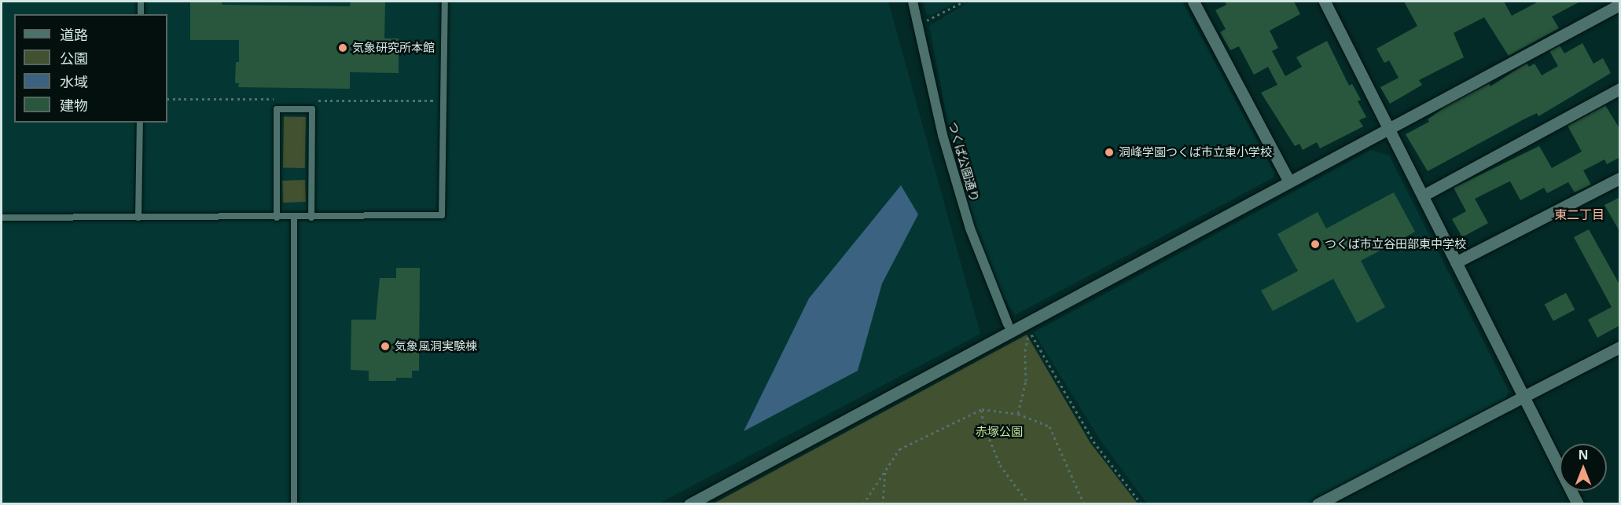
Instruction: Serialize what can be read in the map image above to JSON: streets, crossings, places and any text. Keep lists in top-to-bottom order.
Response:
{
  "streets": {
    "street": ["つくば公園通り"]
  },
  "districts": ["東二丁目"],
  "parks": ["赤塚公園"],
  "places": [
    "気象研究所本館",
    "洞峰学園つくば市立東小学校",
    "つくば市立谷田部東中学校",
    "気象風洞実験棟"
  ],
  "legend": [
    "道路",
    "公園",
    "水域",
    "建物"
  ],
  "north": "top"
}
